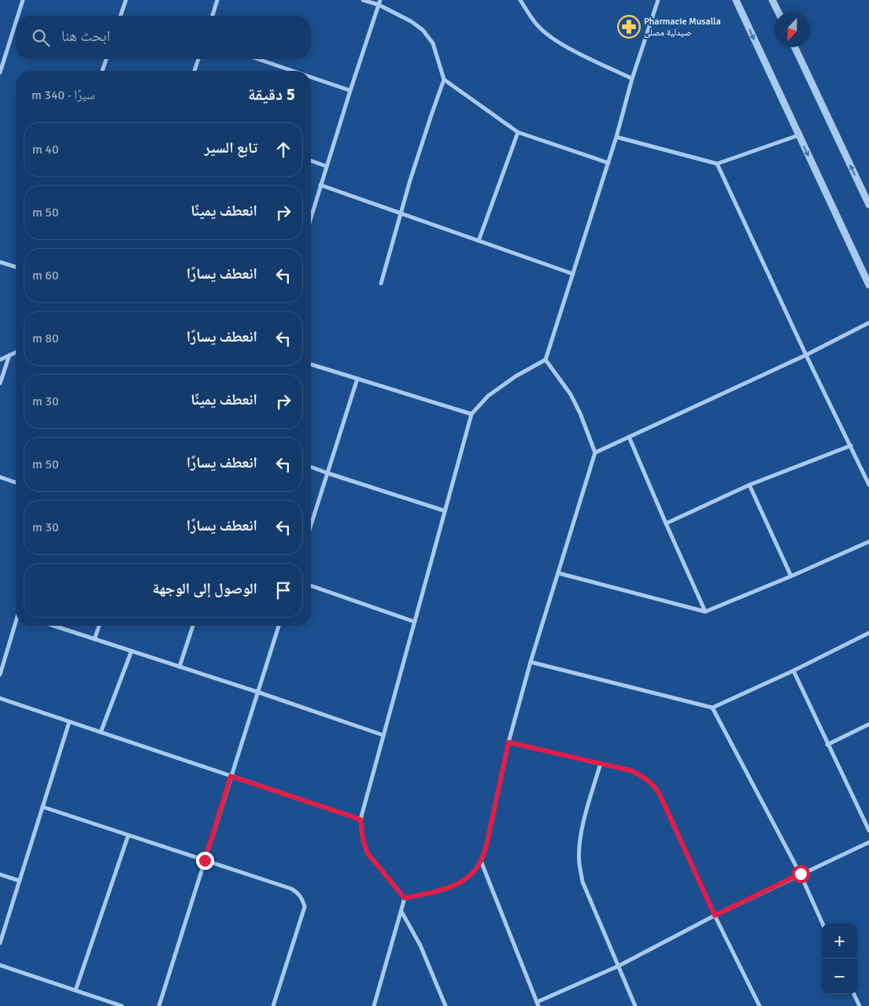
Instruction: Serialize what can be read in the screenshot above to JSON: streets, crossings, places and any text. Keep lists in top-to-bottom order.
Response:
{
  "places": {
    "pharmacy": ["Pharmacie Musalla صيدلية مصلى"]
  },
  "north": "bottom",
  "page": {
    "search": "ابحث هنا",
    "heading": ["5 دقيقة", "سيرًا · 340 m"],
    "list": [
      ["تابع السير", "40 m"],
      ["انعطف يمينًا", "50 m"],
      ["انعطف يسارًا", "60 m"],
      ["انعطف يسارًا", "80 m"],
      ["انعطف يمينًا", "30 m"],
      ["انعطف يسارًا", "50 m"],
      ["انعطف يسارًا", "30 m"],
      "الوصول إلى الوجهة"
    ],
    "map_buttons": ["+", "−"]
  }
}
